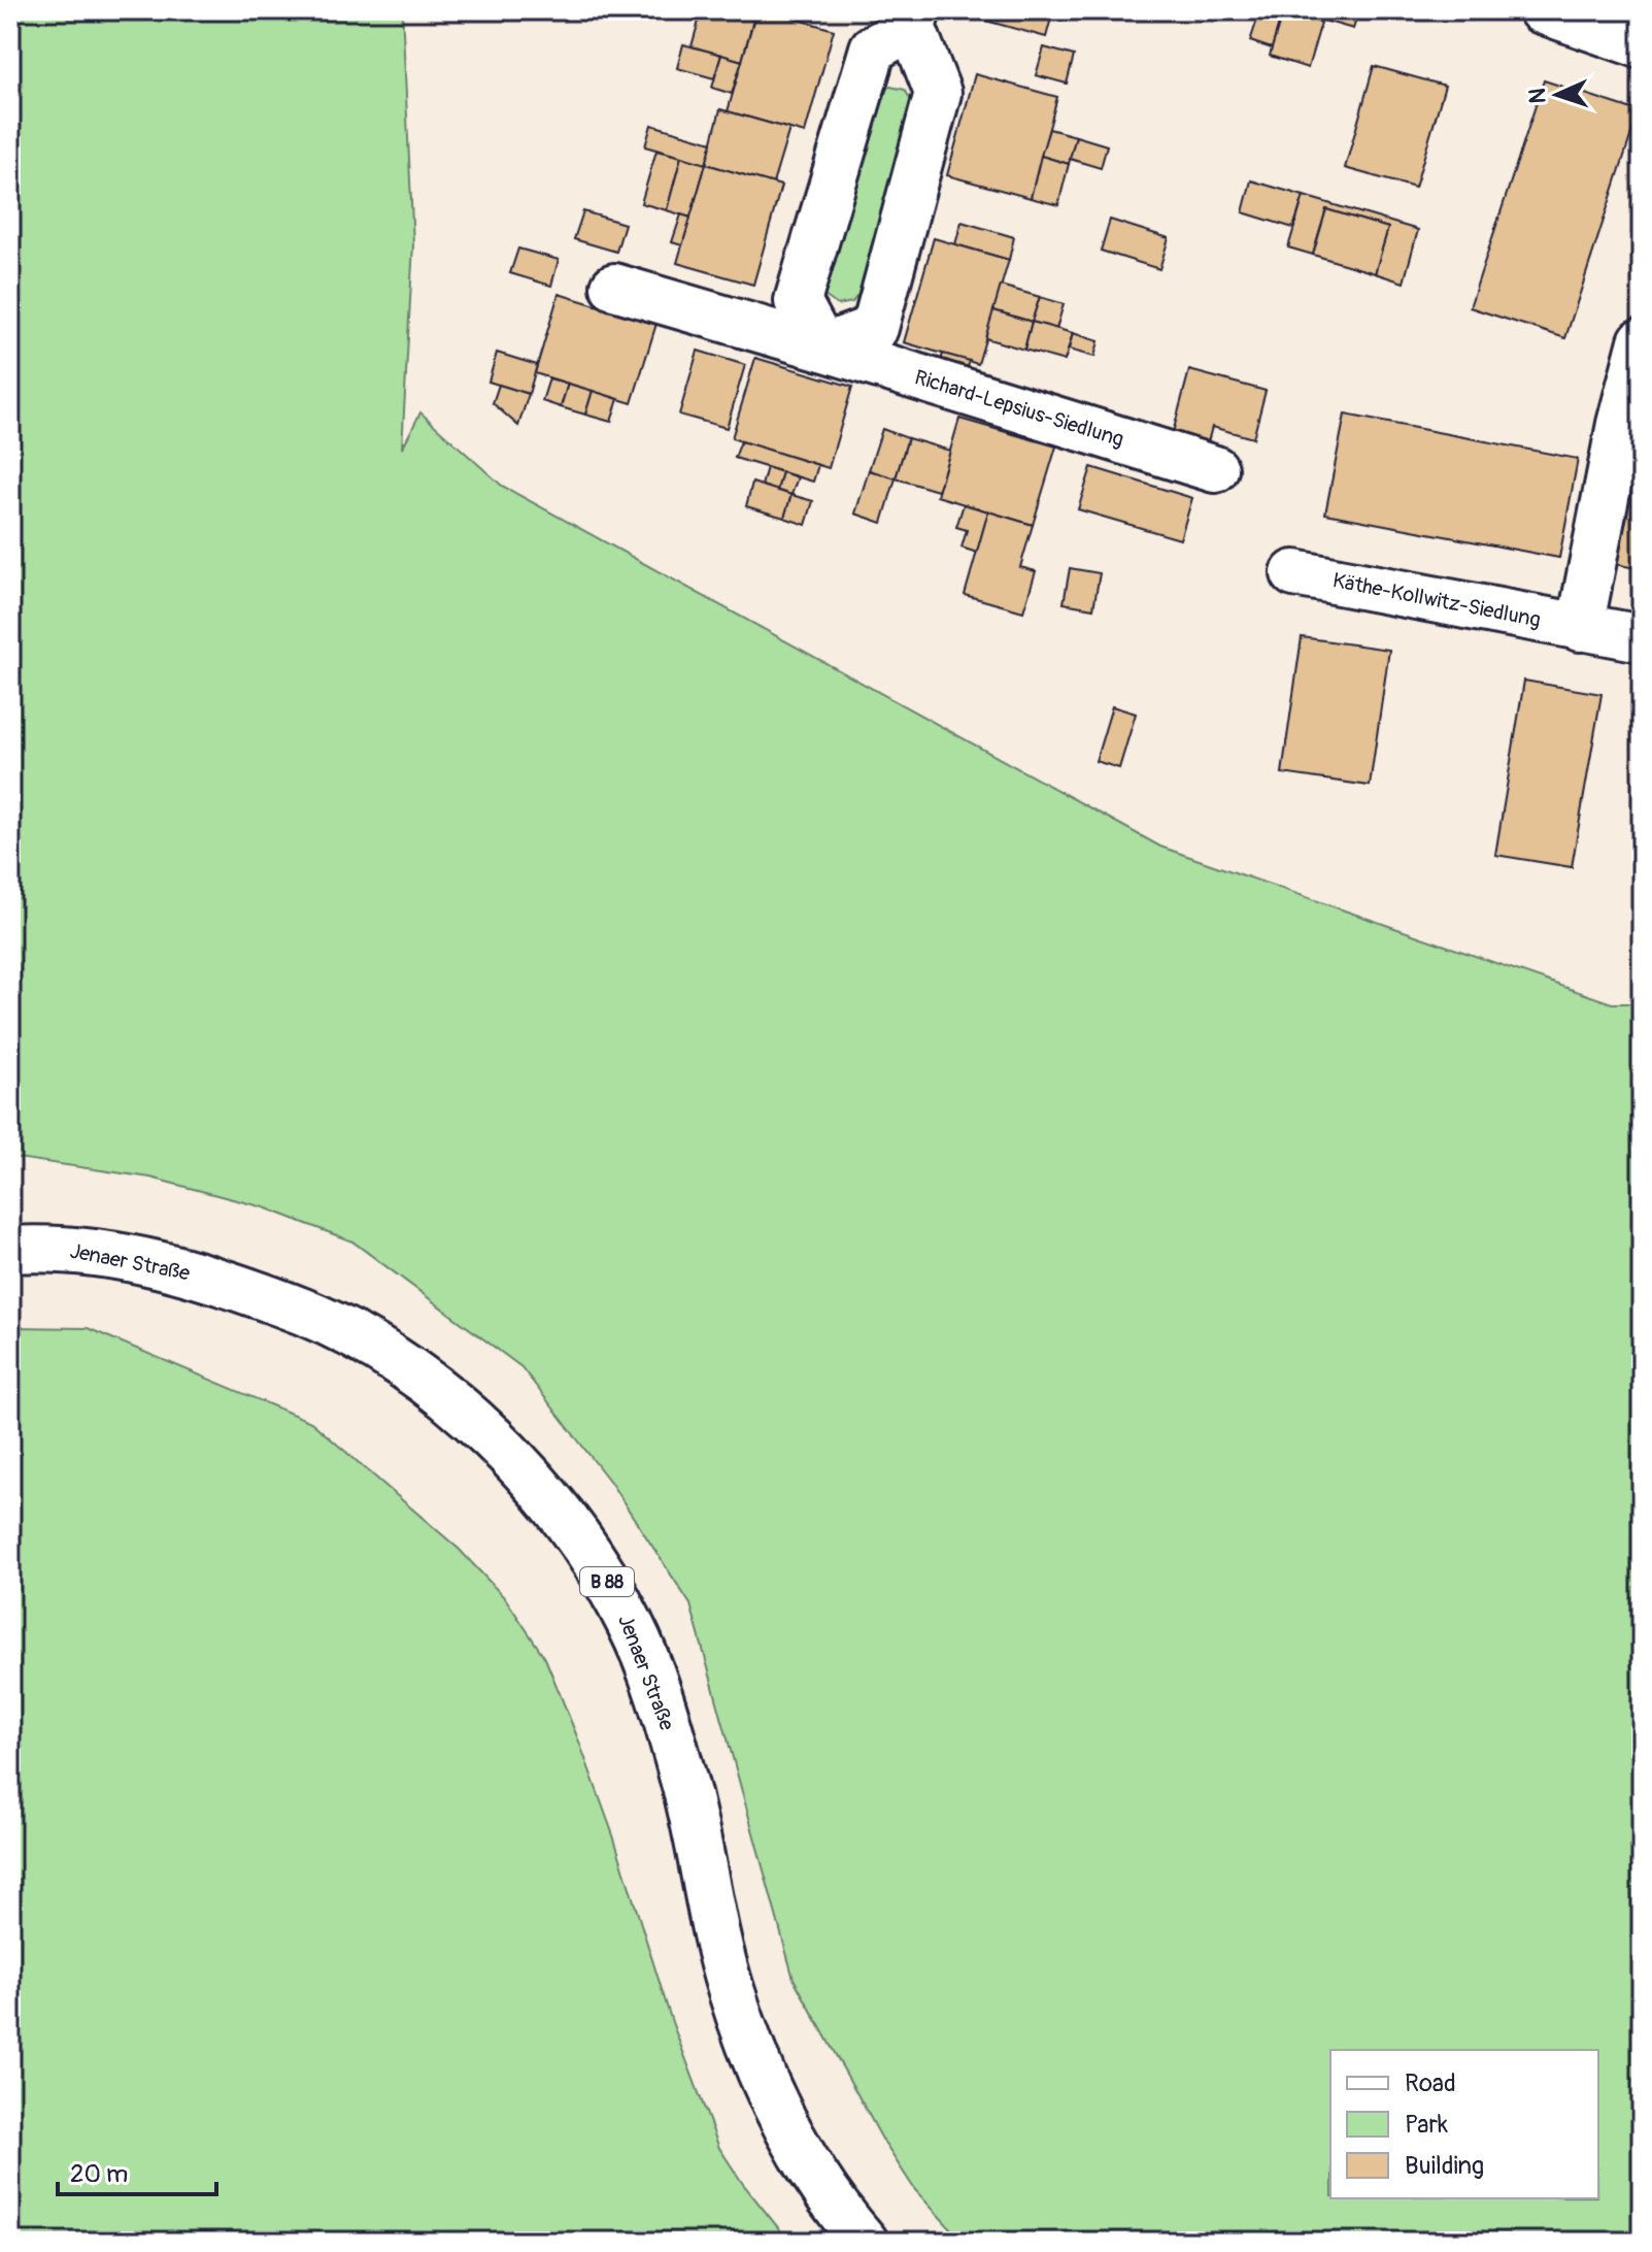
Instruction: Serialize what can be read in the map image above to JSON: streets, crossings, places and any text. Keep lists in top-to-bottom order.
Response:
{
  "streets": {
    "street": [
      "Richard-Lepsius-Siedlung",
      "Käthe-Kollwitz-Siedlung",
      "Jenaer Straße",
      "B 88"
    ]
  },
  "legend": ["Road", "Park", "Building"],
  "scale_bar": "20 m",
  "north": "left"
}
